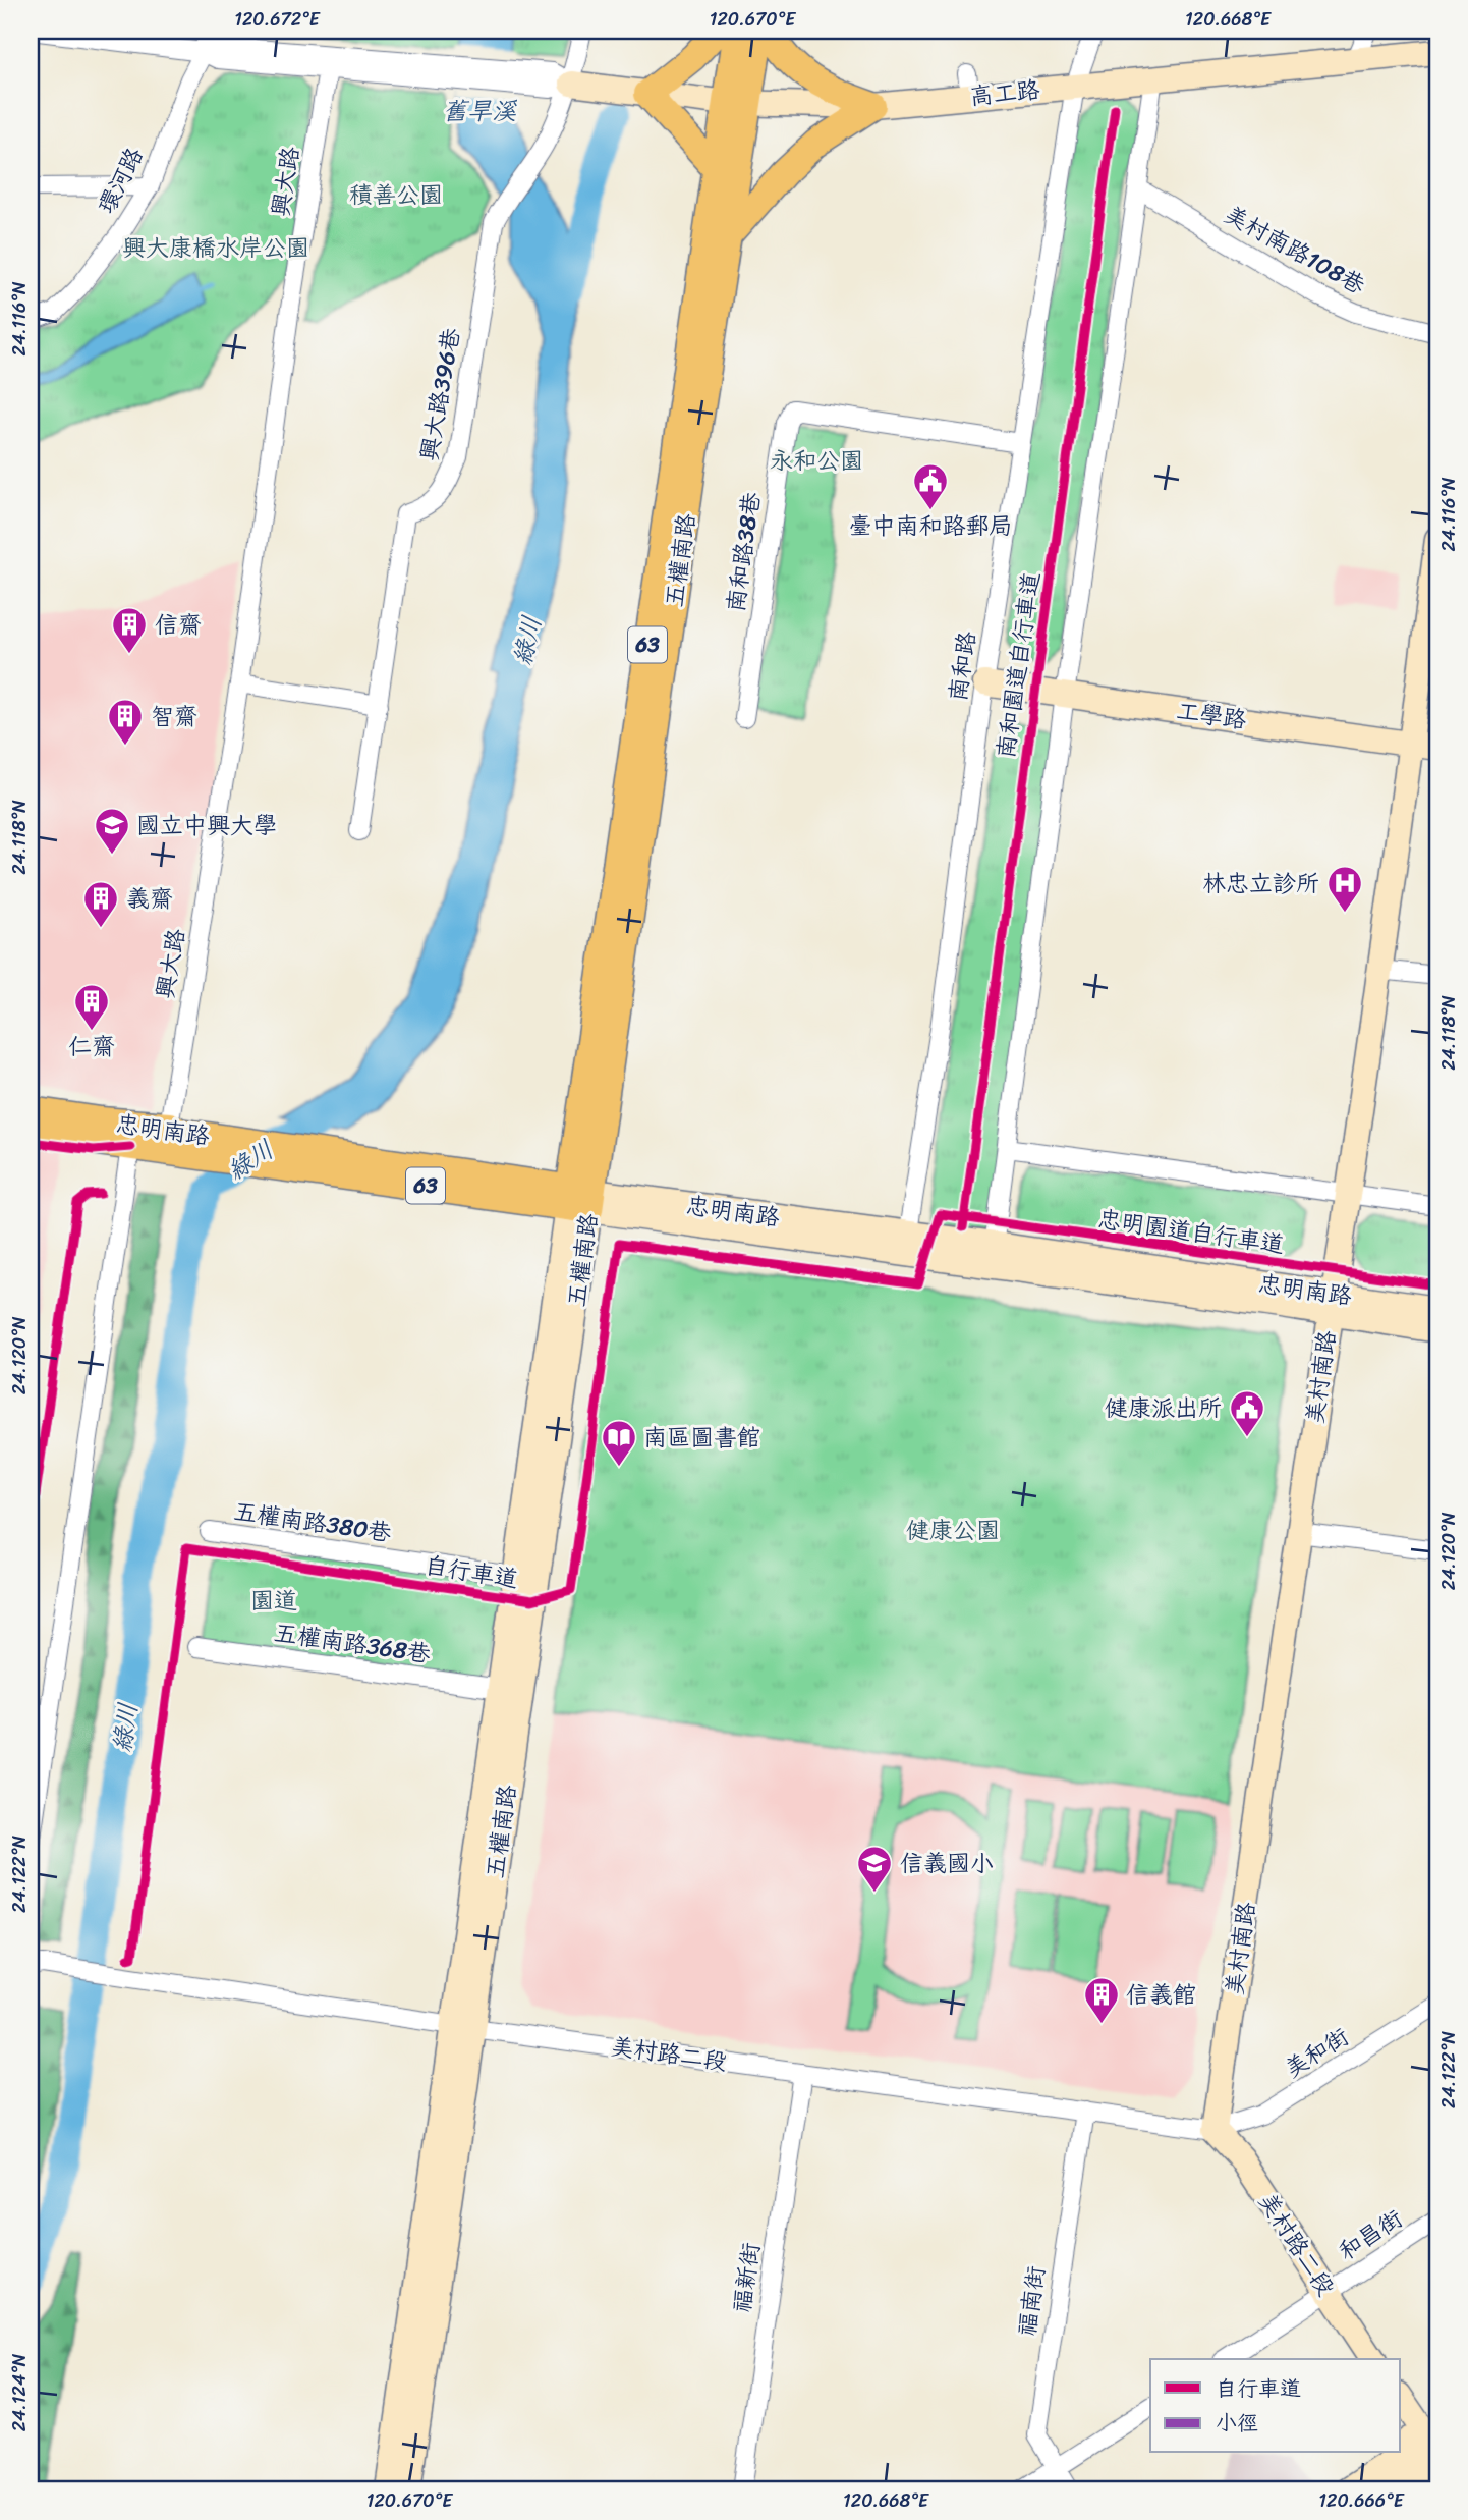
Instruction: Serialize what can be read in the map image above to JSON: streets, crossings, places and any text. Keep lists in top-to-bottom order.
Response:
{
  "streets": {
    "main road": ["五權南路", "63", "忠明南路"],
    "street": [
      "高工路",
      "環河路",
      "興大路",
      "美村南路108巷",
      "興大路396巷",
      "南和路38巷",
      "南和路",
      "工學路",
      "美村南路",
      "五權南路380巷",
      "五權南路368巷",
      "美和街",
      "美村路二段",
      "和昌街",
      "福新街",
      "福南街"
    ],
    "cycle path": ["南和園道自行車道", "忠明園道自行車道"]
  },
  "crossings": [
    ["高工路", "興大路396巷"],
    ["高工路", "五權南路"],
    ["高工路", "南和路"],
    ["興大路", "忠明南路"],
    ["南和路38巷", "南和路"],
    ["五權南路", "忠明南路"],
    ["五權南路", "五權南路380巷"],
    ["五權南路", "五權南路368巷"],
    ["五權南路", "美村路二段"],
    ["南和路", "工學路"],
    ["南和路", "忠明南路"],
    ["工學路", "美村南路"],
    ["忠明南路", "美村南路"],
    ["美村南路", "美和街"],
    ["美村南路", "美村路二段"],
    ["美和街", "美村路二段"],
    ["美村路二段", "和昌街"],
    ["美村路二段", "福新街"],
    ["美村路二段", "福南街"]
  ],
  "water": ["舊旱溪", "綠川"],
  "parks": [
    "積善公園",
    "興大康橋水岸公園",
    "永和公園",
    "健康公園",
    "園道"
  ],
  "places": {
    "public building": ["臺中南和路郵局", "健康派出所"],
    "building": [
      "信齋",
      "智齋",
      "義齋",
      "仁齋",
      "信義館"
    ],
    "school or university": ["國立中興大學", "信義國小"],
    "hospital": ["林忠立診所"],
    "library": ["南區圖書館"]
  },
  "legend": ["自行車道", "小徑"],
  "coordinates": [
    "120.672°E",
    "120.670°E",
    "120.668°E",
    "24.116°N",
    "24.118°N",
    "24.120°N",
    "24.122°N",
    "24.124°N",
    "120.666°E"
  ]
}
